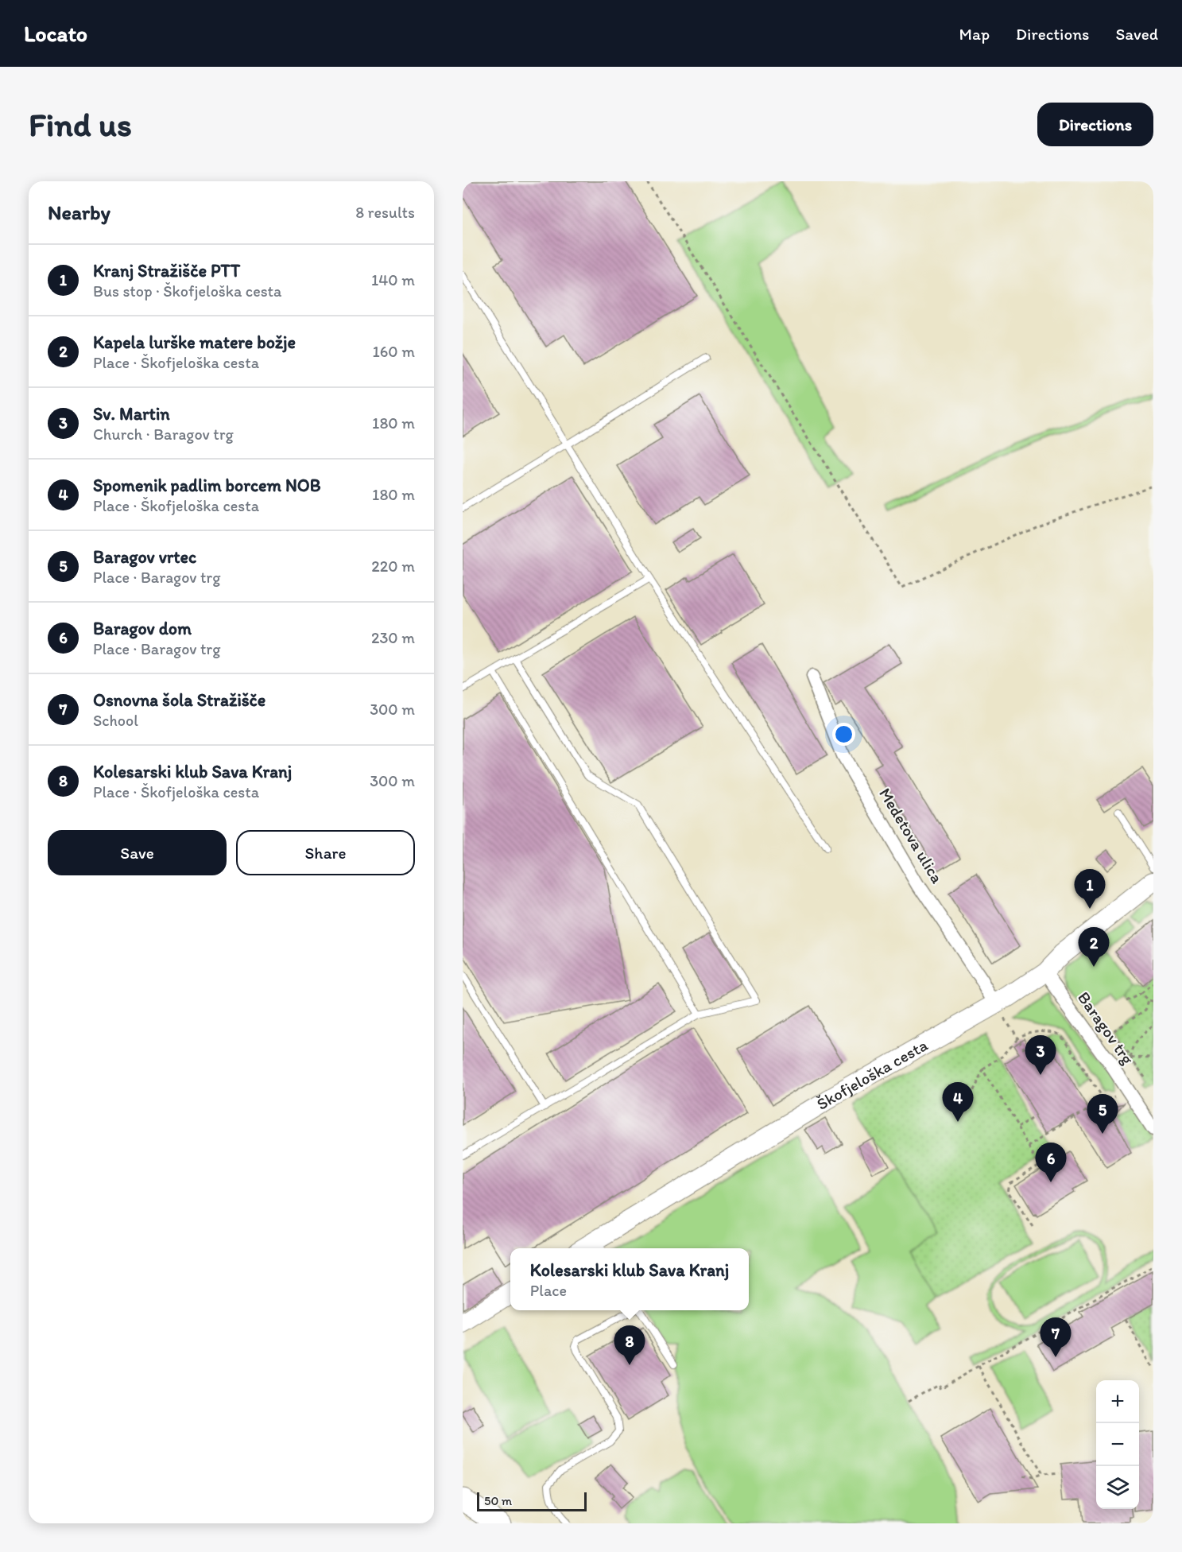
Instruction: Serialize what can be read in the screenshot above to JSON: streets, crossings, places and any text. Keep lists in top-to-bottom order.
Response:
{
  "streets": {
    "street": ["Medetova ulica", "Baragov trg", "Škofjeloška cesta"]
  },
  "crossings": [
    ["Medetova ulica", "Škofjeloška cesta"],
    ["Baragov trg", "Škofjeloška cesta"]
  ],
  "scale_bar": "50 m",
  "page": {
    "header": "Locato",
    "nav": ["Map", "Directions", "Saved"],
    "buttons": [
      "Directions",
      ["Save", "Share"]
    ],
    "title": "Find us",
    "heading": ["Nearby", "8 results"],
    "list": [
      {
        "mark": "1",
        "name": "Kranj Stražišče PTT",
        "note": "Bus stop · Škofjeloška cesta",
        "value": "140 m"
      },
      {
        "mark": "2",
        "name": "Kapela lurške matere božje",
        "note": "Place · Škofjeloška cesta",
        "value": "160 m"
      },
      {
        "mark": "3",
        "name": "Sv. Martin",
        "note": "Church · Baragov trg",
        "value": "180 m"
      },
      {
        "mark": "4",
        "name": "Spomenik padlim borcem NOB",
        "note": "Place · Škofjeloška cesta",
        "value": "180 m"
      },
      {
        "mark": "5",
        "name": "Baragov vrtec",
        "note": "Place · Baragov trg",
        "value": "220 m"
      },
      {
        "mark": "6",
        "name": "Baragov dom",
        "note": "Place · Baragov trg",
        "value": "230 m"
      },
      {
        "mark": "7",
        "name": "Osnovna šola Stražišče",
        "note": "School",
        "value": "300 m"
      },
      {
        "mark": "8",
        "name": "Kolesarski klub Sava Kranj",
        "note": "Place · Škofjeloška cesta",
        "value": "300 m"
      }
    ],
    "pins": [
      "1",
      "2",
      "3",
      "4",
      "5",
      "6",
      "7",
      "8"
    ],
    "popup": ["Kolesarski klub Sava Kranj", "Place"],
    "map_buttons": ["+", "−"],
    "scale": "50 m"
  }
}
